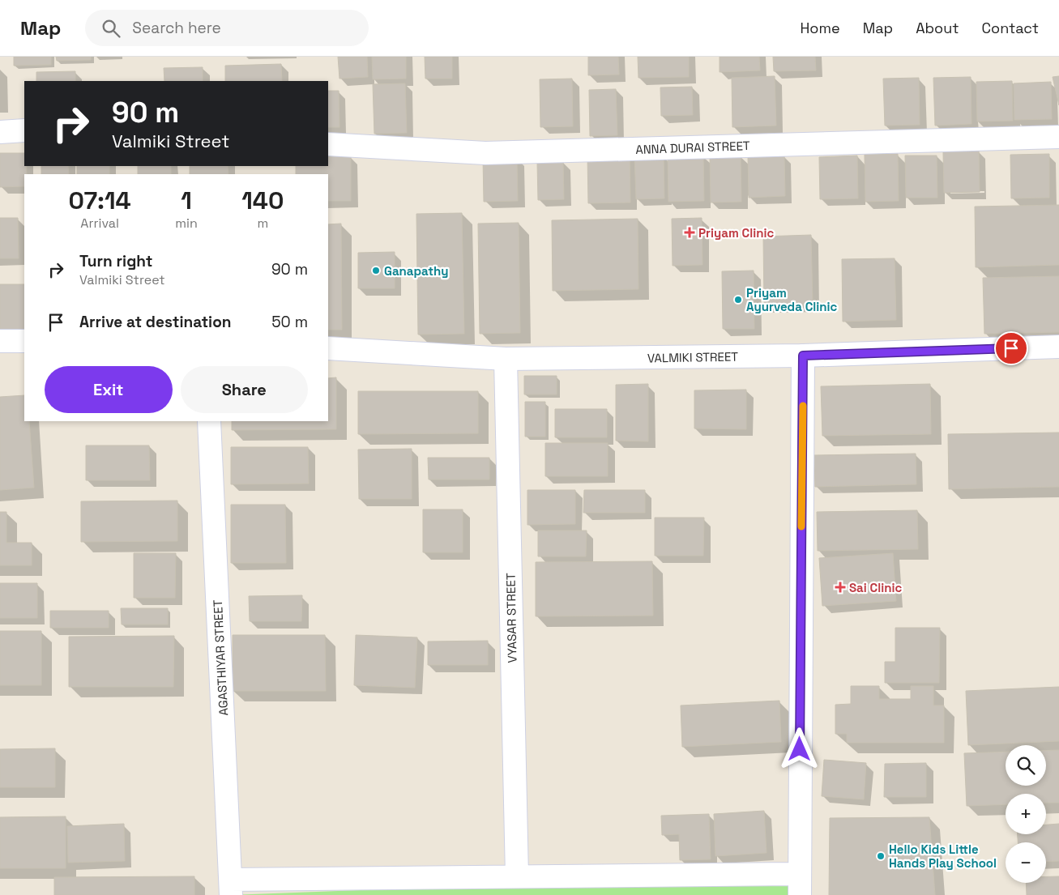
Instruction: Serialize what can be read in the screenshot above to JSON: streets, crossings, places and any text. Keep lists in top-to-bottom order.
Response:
{
  "streets": {
    "street": [
      "ANNA DURAI STREET",
      "VALMIKI STREET",
      "VYASAR STREET",
      "AGASTHIYAR STREET"
    ]
  },
  "crossings": [
    ["VALMIKI STREET", "VYASAR STREET"]
  ],
  "places": {
    "health": ["Priyam Clinic", "Sai Clinic"],
    "other": ["Ganapathy", "Priyam Ayurveda Clinic", "Hello Kids Little Hands Play School"]
  },
  "page": {
    "header": "Map",
    "search": "Search here",
    "nav": [
      "Home",
      "Map",
      "About",
      "Contact"
    ],
    "turn": ["90 m", "Valmiki Street"],
    "eta": [
      "07:14",
      "Arrival",
      "1",
      "min",
      "140",
      "m"
    ],
    "list": [
      {
        "name": "Turn right",
        "note": "Valmiki Street",
        "value": "90 m"
      },
      {
        "name": "Arrive at destination",
        "value": "50 m"
      }
    ],
    "buttons": ["Exit", "Share"],
    "map_buttons": ["+", "−"]
  }
}
